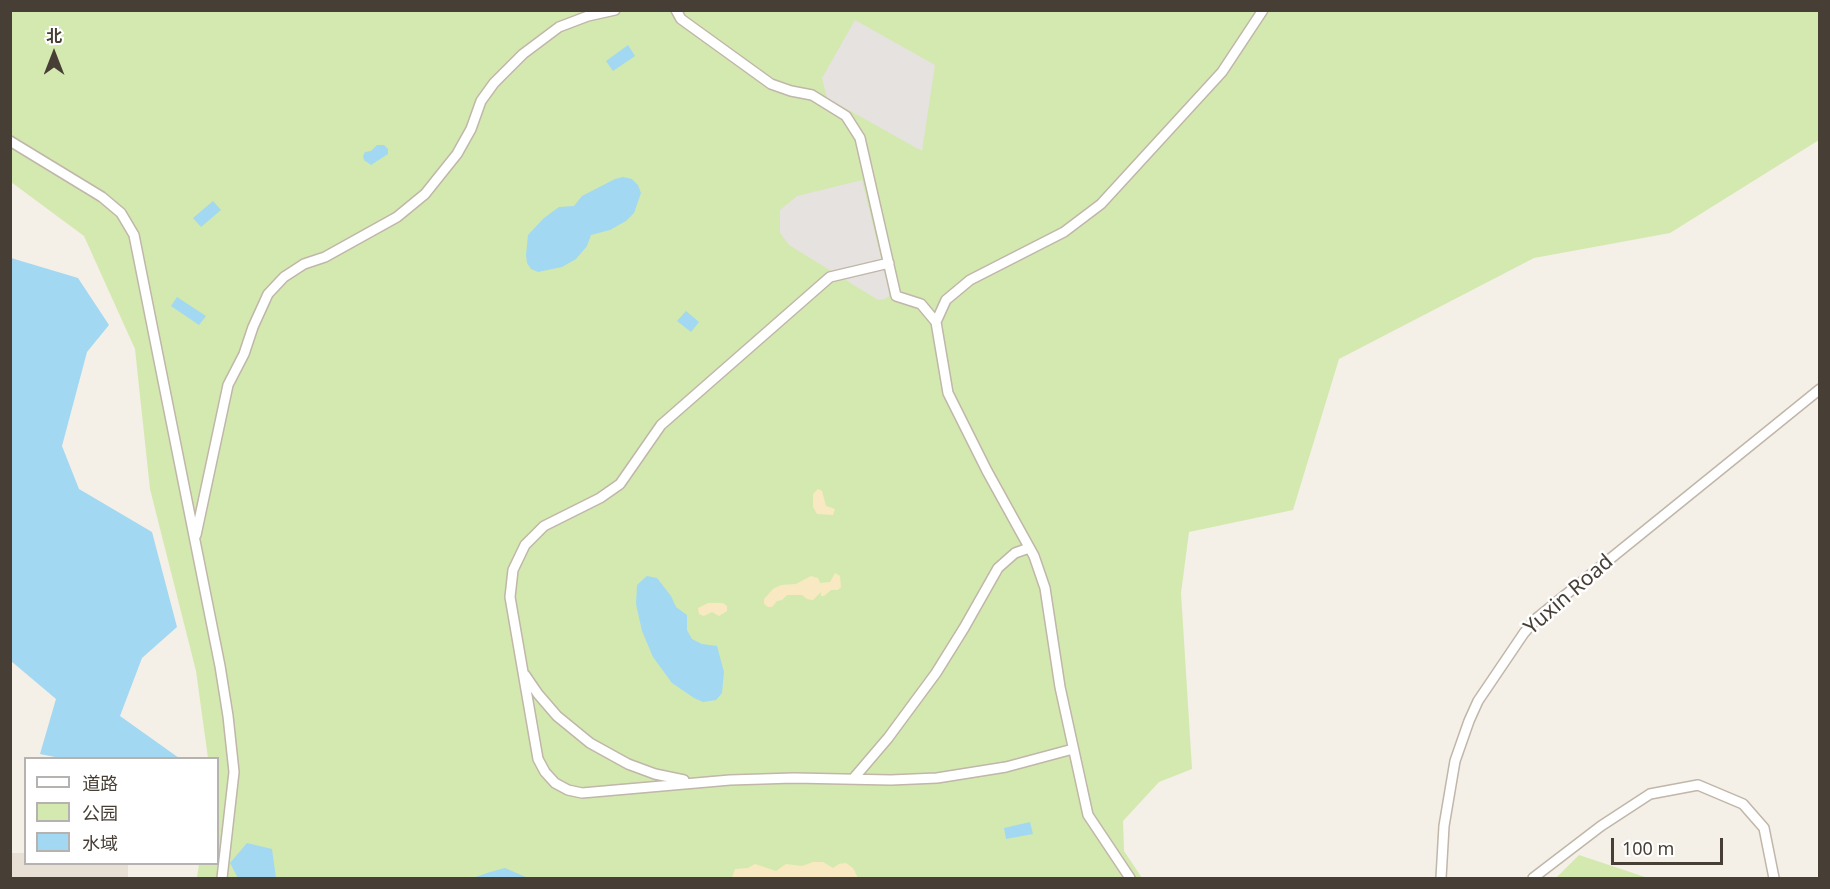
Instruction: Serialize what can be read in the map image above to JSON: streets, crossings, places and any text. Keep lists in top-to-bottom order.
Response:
{
  "streets": {
    "street": ["Yuxin Road"]
  },
  "legend": ["道路", "公园", "水域"],
  "scale_bar": "100 m",
  "north": "top"
}
